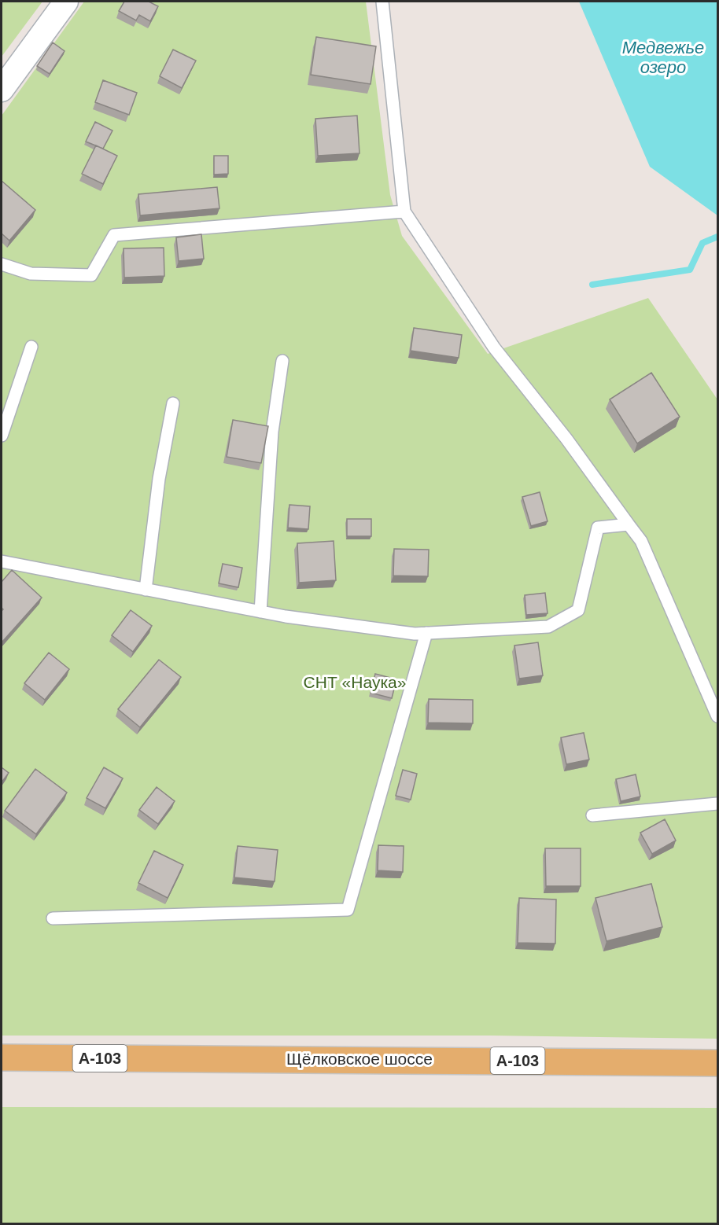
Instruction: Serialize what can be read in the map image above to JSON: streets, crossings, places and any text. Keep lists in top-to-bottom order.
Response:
{
  "streets": {
    "main road": ["А-103", "Щёлковское шоссе"]
  },
  "water": ["Медвежье озеро"],
  "parks": ["СНТ «Наука»"]
}
